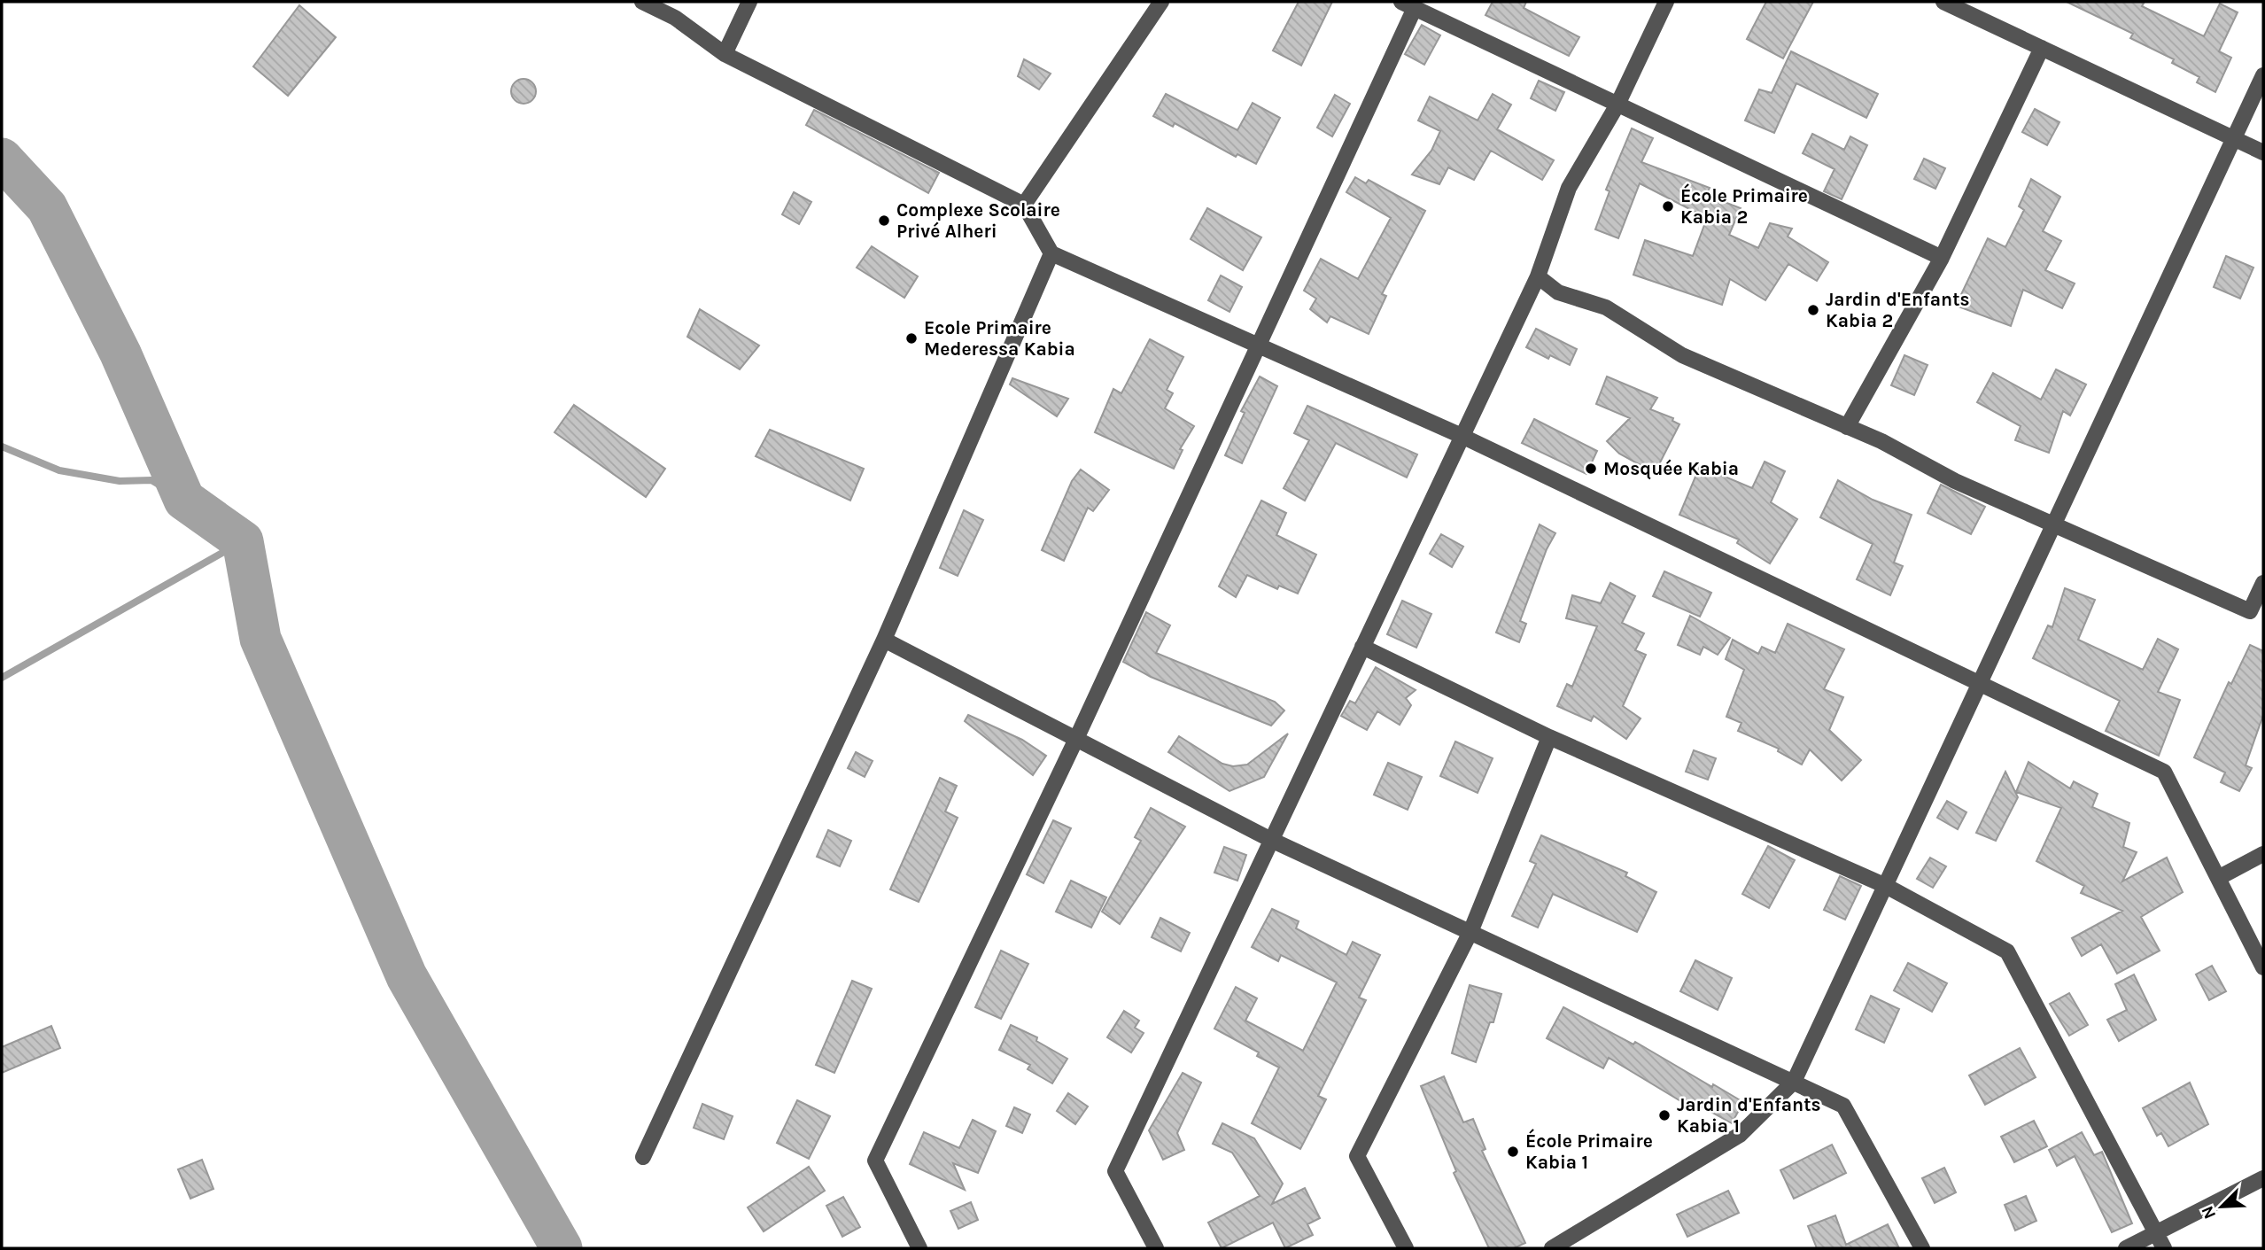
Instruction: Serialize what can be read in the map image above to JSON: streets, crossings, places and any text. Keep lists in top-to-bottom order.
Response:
{
  "places": [
    "École Primaire Kabia 2",
    "Complexe Scolaire Privé Alheri",
    "Jardin d'Enfants Kabia 2",
    "Ecole Primaire Mederessa Kabia",
    "Mosquée Kabia",
    "Jardin d'Enfants Kabia 1",
    "École Primaire Kabia 1"
  ],
  "north": "bottom left"
}
